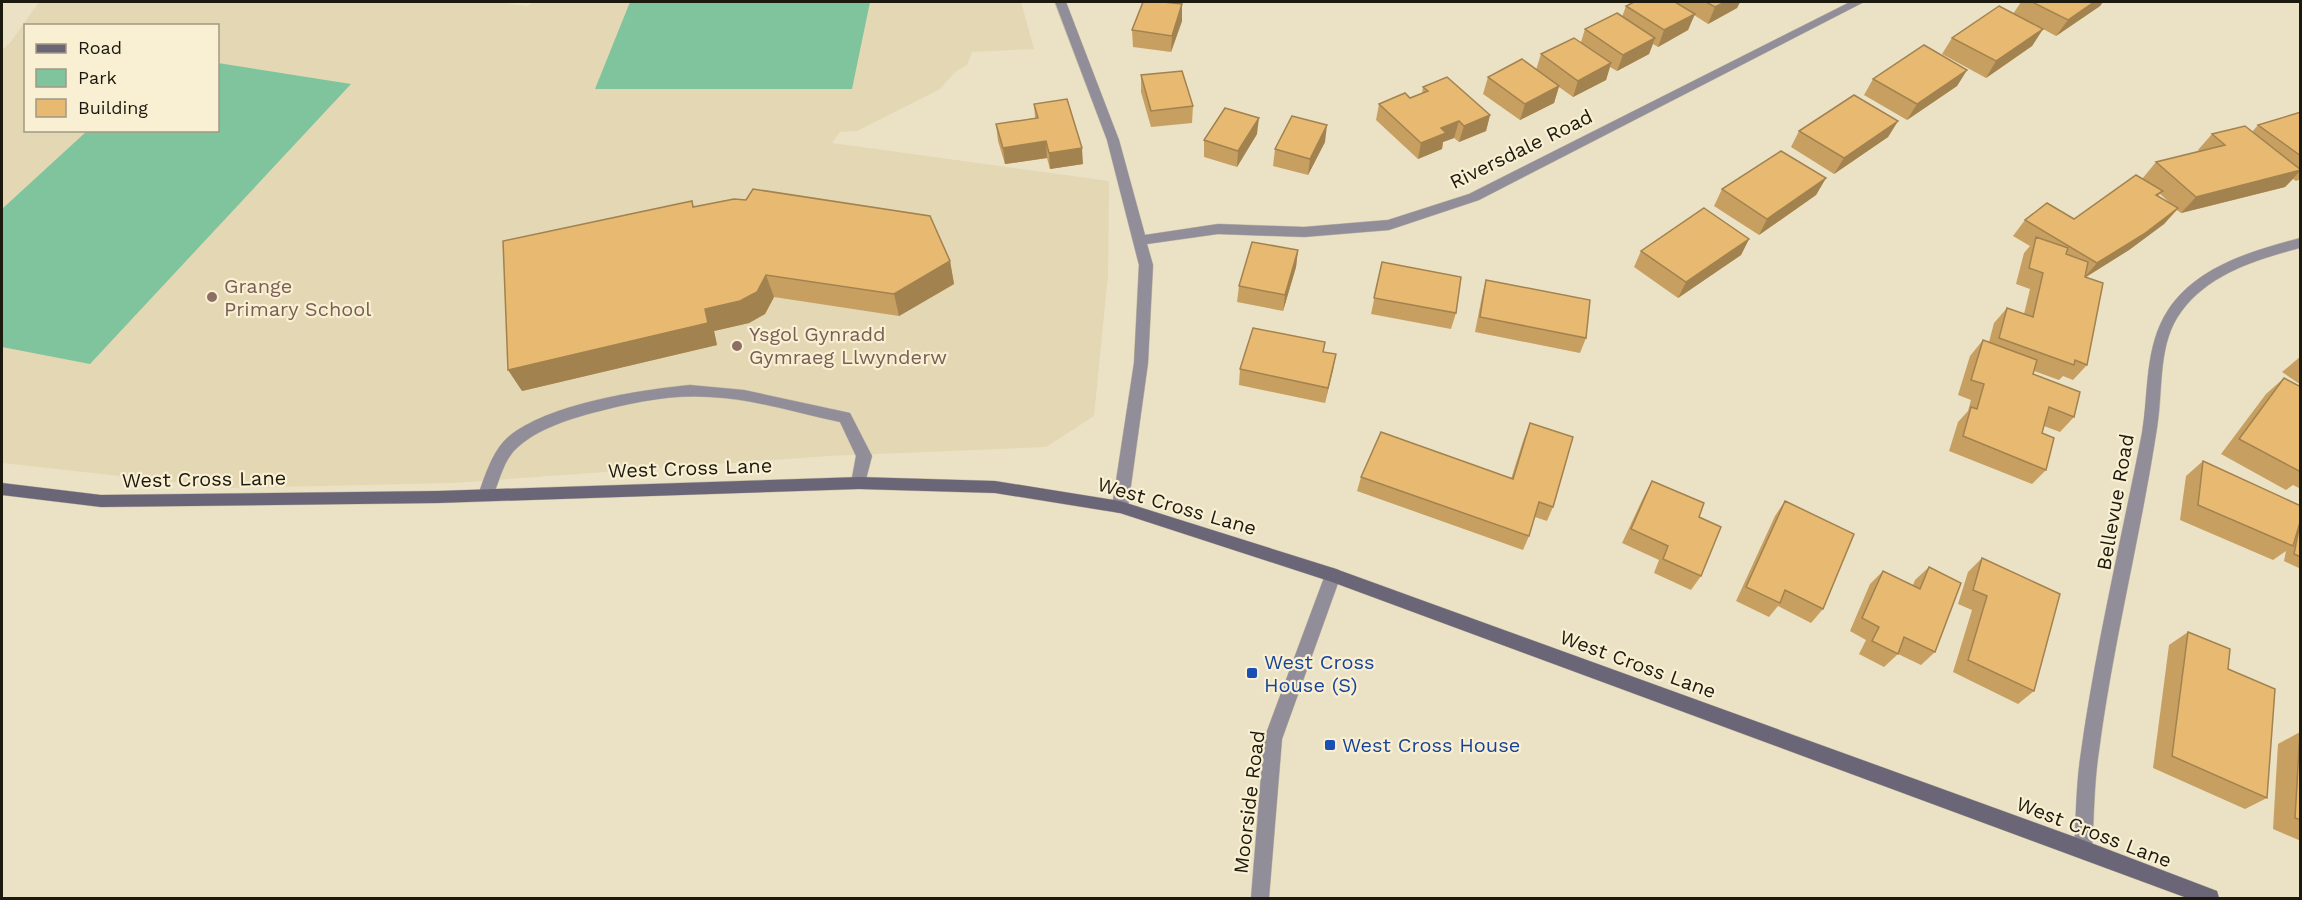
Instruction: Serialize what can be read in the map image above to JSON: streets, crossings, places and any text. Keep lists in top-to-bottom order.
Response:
{
  "streets": {
    "street": [
      "Riversdale Road",
      "West Cross Lane",
      "Bellevue Road",
      "Moorside Road"
    ]
  },
  "crossings": [
    ["West Cross Lane", "Bellevue Road"],
    ["West Cross Lane", "Moorside Road"]
  ],
  "places": {
    "other": ["Grange Primary School", "Ysgol Gynradd Gymraeg Llwynderw"],
    "transit": ["West Cross House (S)", "West Cross House"]
  },
  "legend": ["Road", "Park", "Building"]
}
